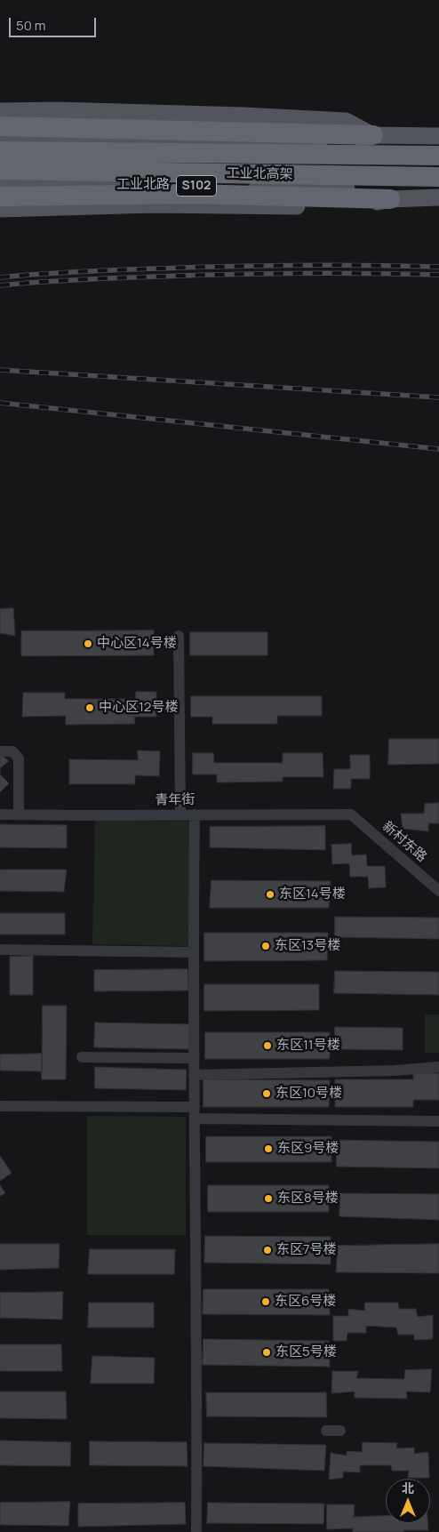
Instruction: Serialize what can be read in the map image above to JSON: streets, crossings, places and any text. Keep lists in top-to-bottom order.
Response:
{
  "streets": {
    "highway": ["工业北高架"],
    "main road": ["工业北路", "S102"],
    "street": ["青年街", "新村东路"]
  },
  "crossings": [
    ["青年街", "新村东路"]
  ],
  "places": [
    "中心区14号楼",
    "中心区12号楼",
    "东区14号楼",
    "东区13号楼",
    "东区11号楼",
    "东区10号楼",
    "东区9号楼",
    "东区8号楼",
    "东区7号楼",
    "东区6号楼",
    "东区5号楼"
  ],
  "scale_bar": "50 m",
  "north": "top"
}
